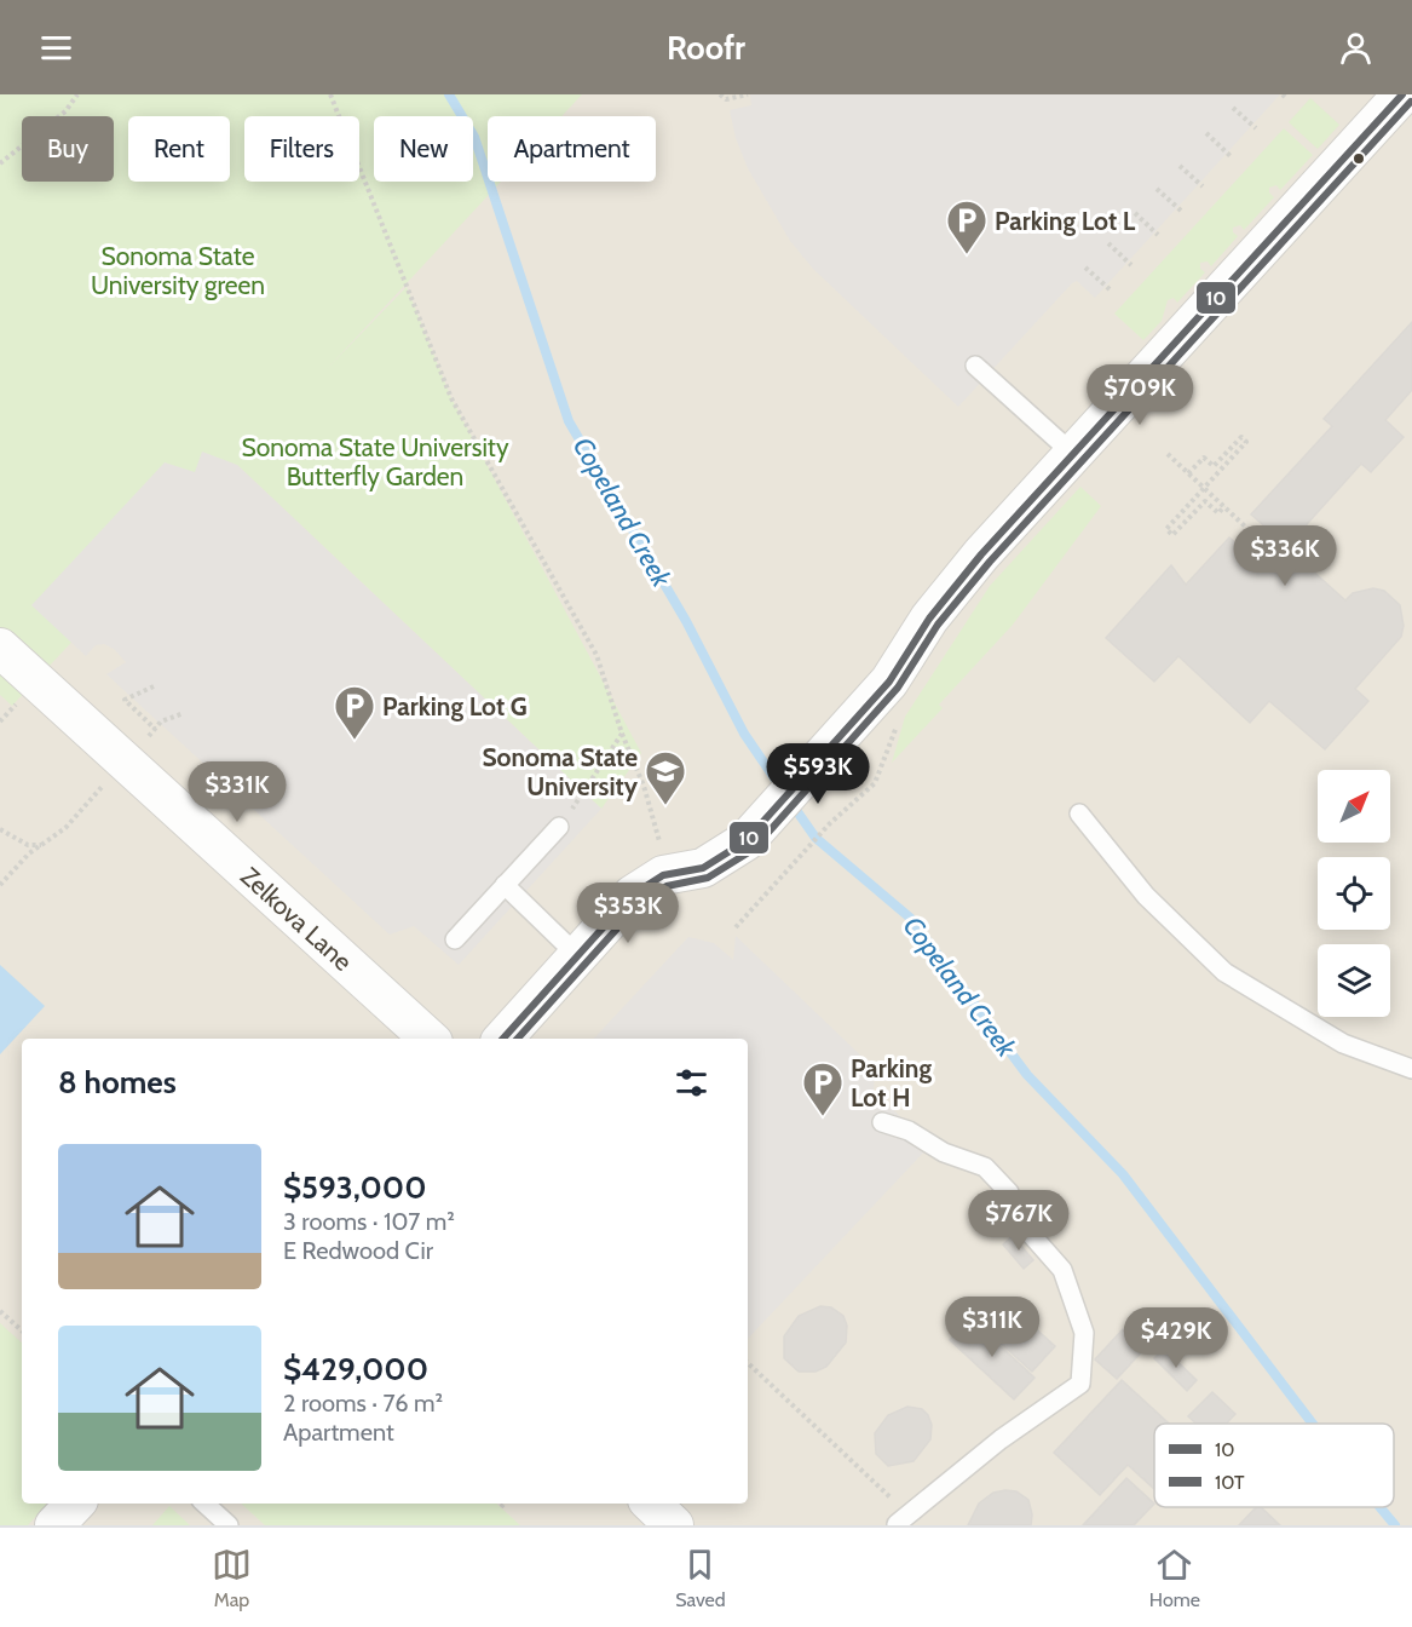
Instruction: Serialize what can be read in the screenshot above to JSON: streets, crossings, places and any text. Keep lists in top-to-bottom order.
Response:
{
  "streets": {
    "street": ["Zelkova Lane"]
  },
  "water": ["Copeland Creek"],
  "parks": ["Sonoma State University green", "Sonoma State University Butterfly Garden"],
  "places": {
    "parking": ["Parking Lot L", "Parking Lot G", "Parking Lot H"],
    "school or university": ["Sonoma State University"]
  },
  "lines": ["transit line 10", "transit line 10T"],
  "legend": ["10", "10T"],
  "north": "top right",
  "page": {
    "header": "Roofr",
    "chip": [
      "Buy",
      "Rent",
      "Filters",
      "New",
      "Apartment"
    ],
    "price": [
      "$709K",
      "$336K",
      "$593K",
      "$331K",
      "$353K",
      "$767K",
      "$311K",
      "$429K"
    ],
    "heading": "8 homes",
    "list": [
      {
        "name": "$593,000",
        "note": "3 rooms · 107 m² · E Redwood Cir"
      },
      {
        "name": "$429,000",
        "note": "2 rooms · 76 m² · Apartment"
      }
    ],
    "tabs": ["Map", "Saved", "Home"]
  }
}
